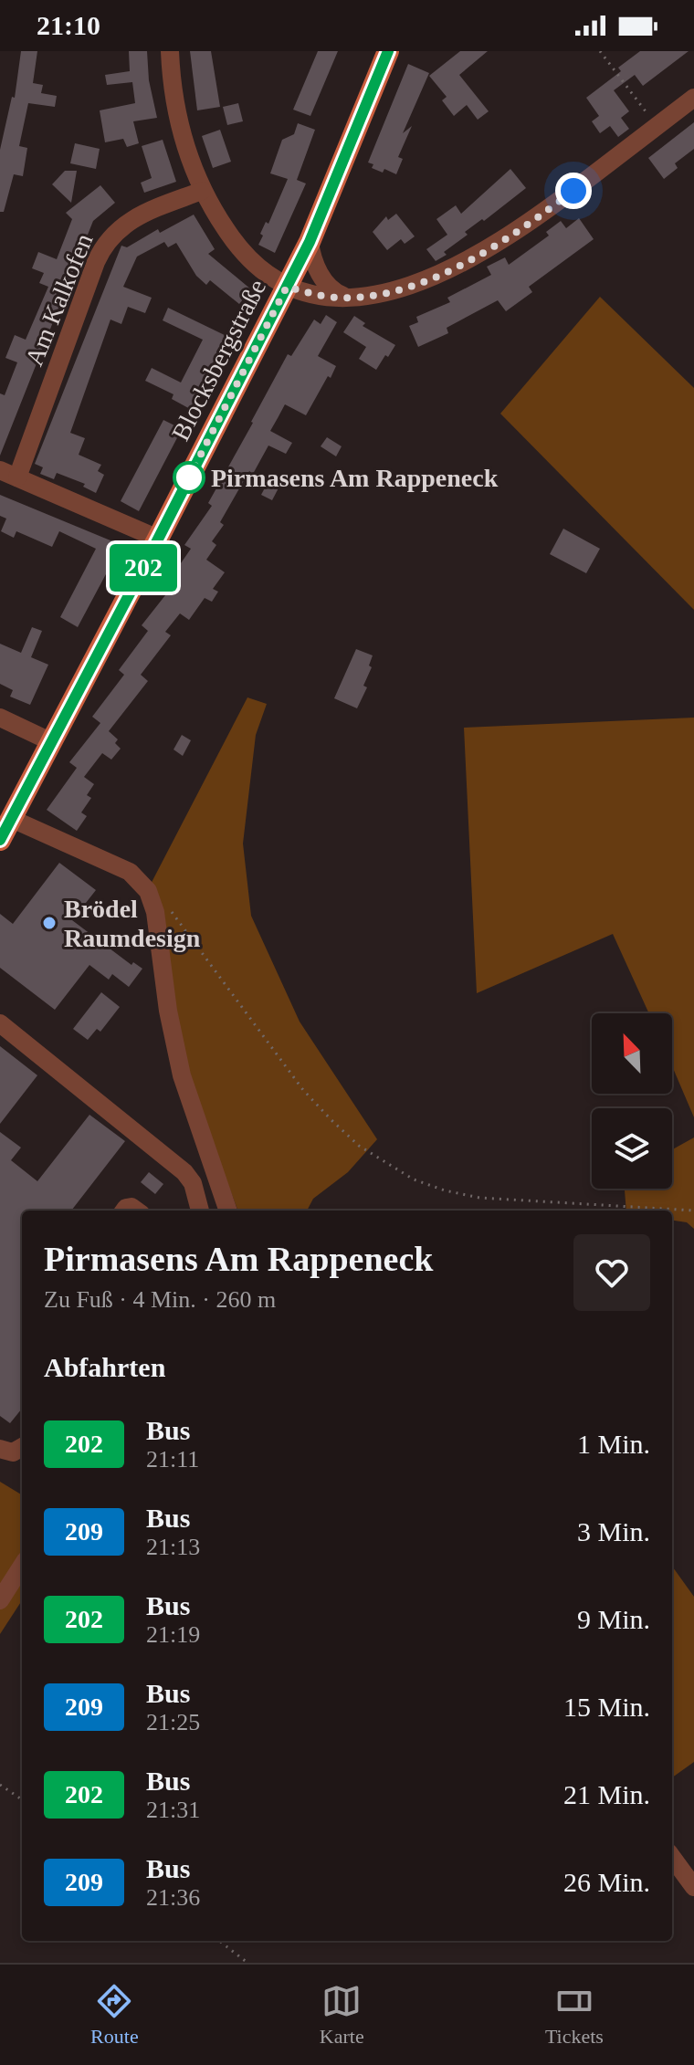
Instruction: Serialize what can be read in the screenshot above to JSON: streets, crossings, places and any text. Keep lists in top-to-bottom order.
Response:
{
  "streets": {
    "main road": ["Blocksbergstraße"],
    "street": ["Am Kalkofen"]
  },
  "places": ["Pirmasens Am Rappeneck", "Brödel Raumdesign"],
  "lines": ["bus line 202"],
  "north": "top left",
  "page": {
    "status": "21:10",
    "on_map": "202",
    "heading": [
      ["Pirmasens Am Rappeneck", "Zu Fuß · 4 Min. · 260 m"],
      "Abfahrten"
    ],
    "list": [
      {
        "mark": "202",
        "name": "Bus",
        "note": "21:11",
        "value": "1 Min."
      },
      {
        "mark": "209",
        "name": "Bus",
        "note": "21:13",
        "value": "3 Min."
      },
      {
        "mark": "202",
        "name": "Bus",
        "note": "21:19",
        "value": "9 Min."
      },
      {
        "mark": "209",
        "name": "Bus",
        "note": "21:25",
        "value": "15 Min."
      },
      {
        "mark": "202",
        "name": "Bus",
        "note": "21:31",
        "value": "21 Min."
      },
      {
        "mark": "209",
        "name": "Bus",
        "note": "21:36",
        "value": "26 Min."
      }
    ],
    "tabs": ["Route", "Karte", "Tickets"]
  }
}
